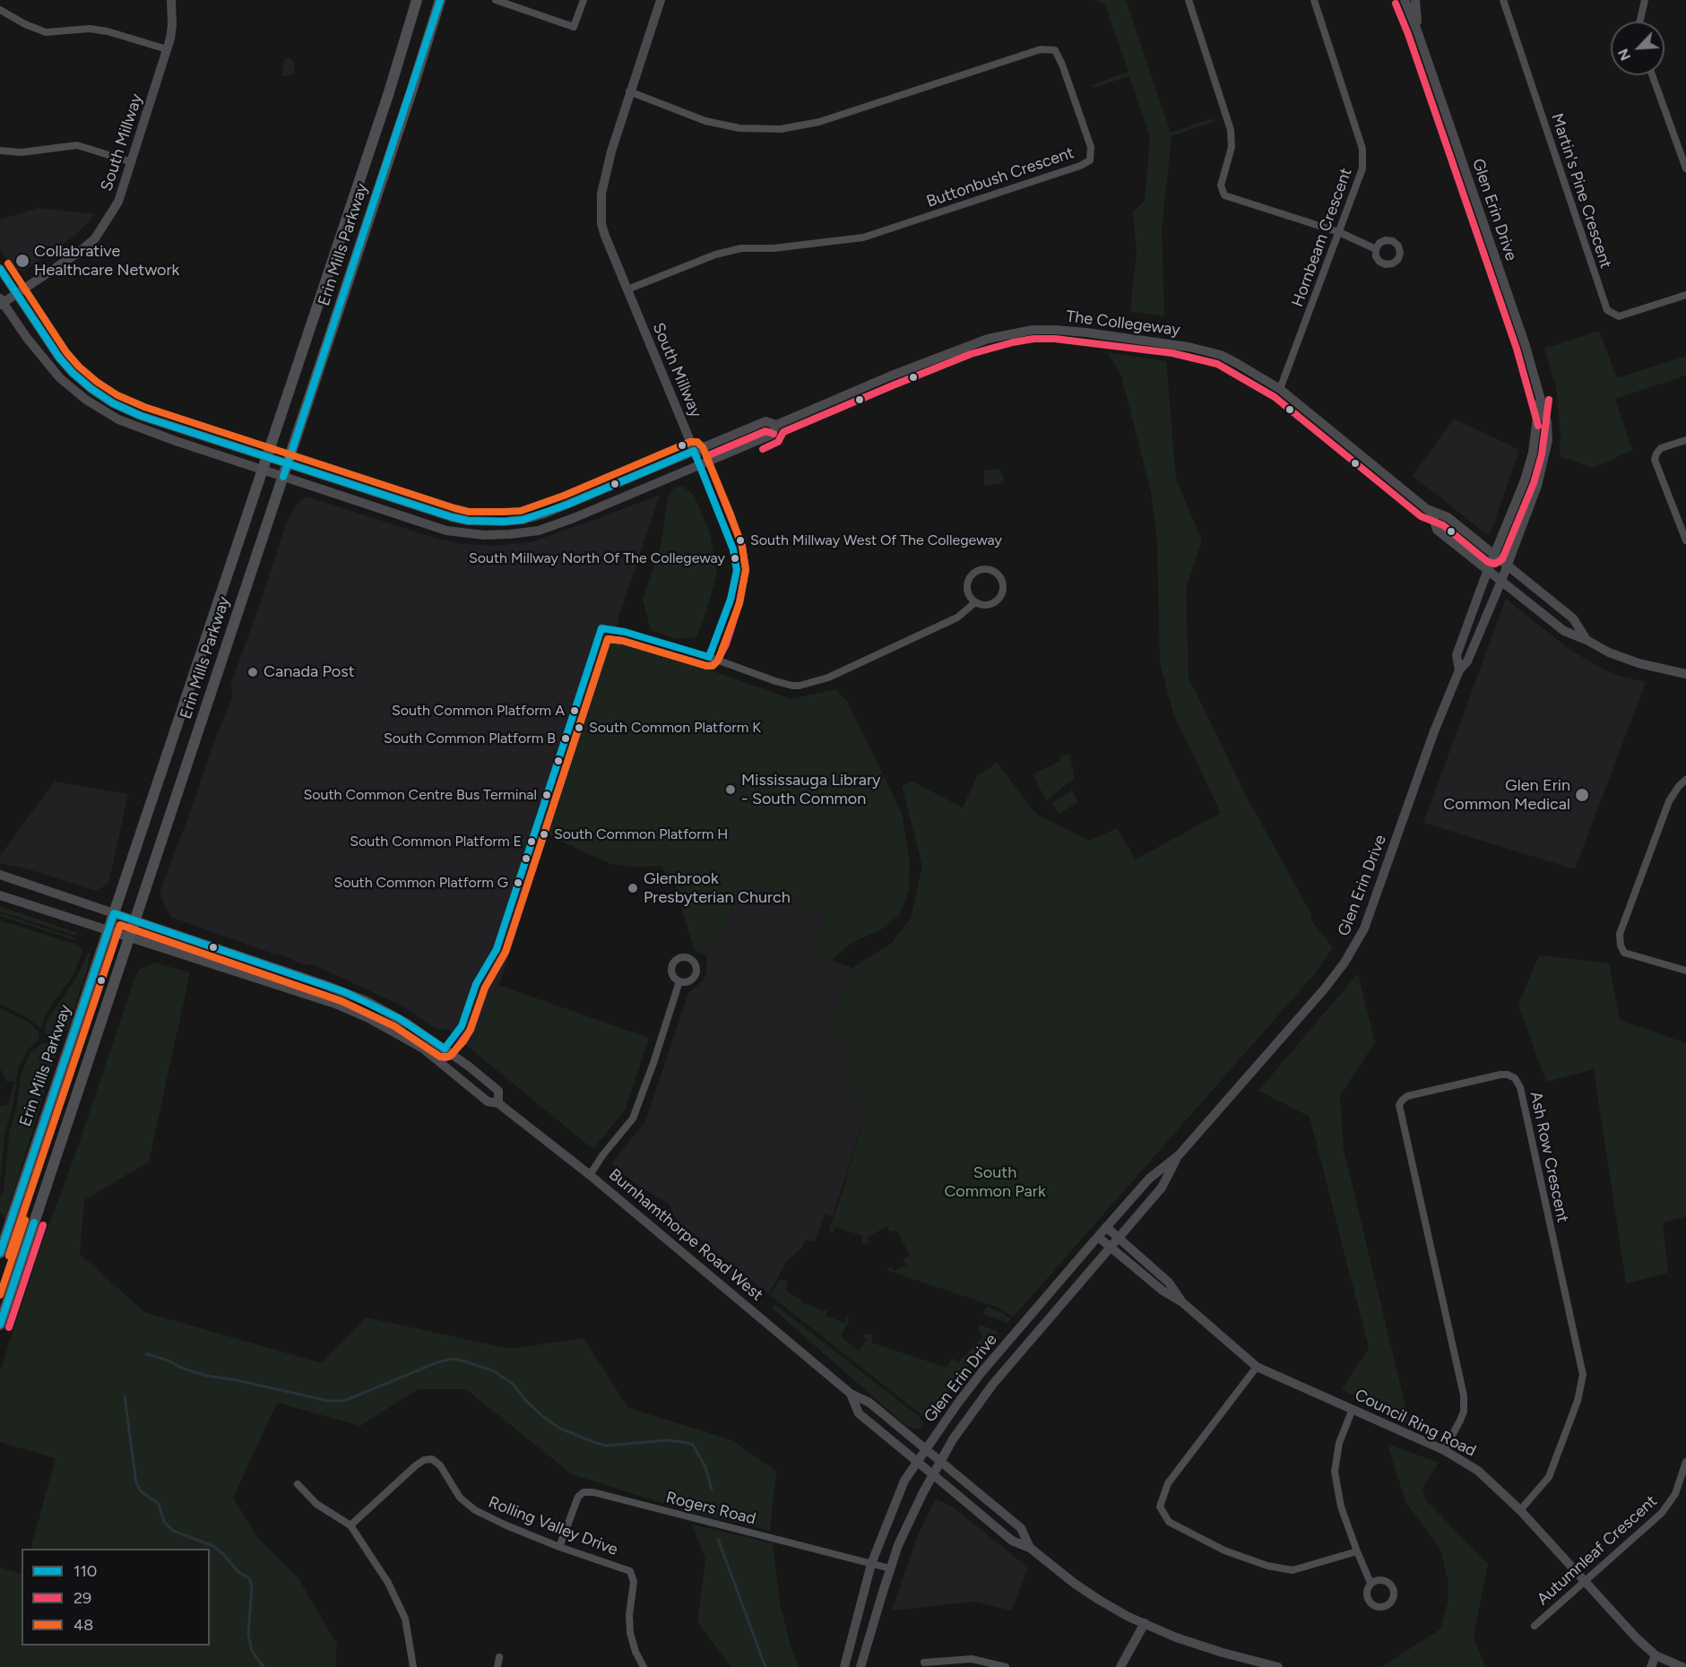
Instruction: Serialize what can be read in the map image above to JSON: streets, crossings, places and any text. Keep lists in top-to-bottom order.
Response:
{
  "streets": {
    "main road": ["Erin Mills Parkway"],
    "street": [
      "South Millway",
      "Buttonbush Crescent",
      "Martin's Pine Crescent",
      "Glen Erin Drive",
      "Hornbeam Crescent",
      "The Collegeway",
      "Ash Row Crescent",
      "Burnhamthorpe Road West",
      "Council Ring Road",
      "Rogers Road",
      "Rolling Valley Drive",
      "Autumnleaf Crescent"
    ]
  },
  "crossings": [
    ["South Millway", "Buttonbush Crescent"],
    ["South Millway", "The Collegeway"],
    ["Glen Erin Drive", "The Collegeway"],
    ["Glen Erin Drive", "Burnhamthorpe Road West"],
    ["Glen Erin Drive", "Council Ring Road"],
    ["Glen Erin Drive", "Rogers Road"],
    ["Hornbeam Crescent", "The Collegeway"],
    ["Erin Mills Parkway", "The Collegeway"],
    ["Erin Mills Parkway", "Burnhamthorpe Road West"],
    ["Ash Row Crescent", "Council Ring Road"],
    ["Council Ring Road", "Autumnleaf Crescent"],
    ["Rogers Road", "Rolling Valley Drive"]
  ],
  "parks": ["South Common Park"],
  "places": [
    "Collabrative Healthcare Network",
    "South Millway West Of The Collegeway",
    "South Millway North Of The Collegeway",
    "Canada Post",
    "South Common Platform A",
    "South Common Platform K",
    "South Common Platform B",
    "Mississauga Library - South Common",
    "South Common Centre Bus Terminal",
    "Glen Erin Common Medical",
    "South Common Platform H",
    "South Common Platform E",
    "South Common Platform G",
    "Glenbrook Presbyterian Church"
  ],
  "lines": ["transit line 110", "transit line 29", "transit line 48"],
  "legend": ["110", "29", "48"],
  "north": "bottom left"
}
